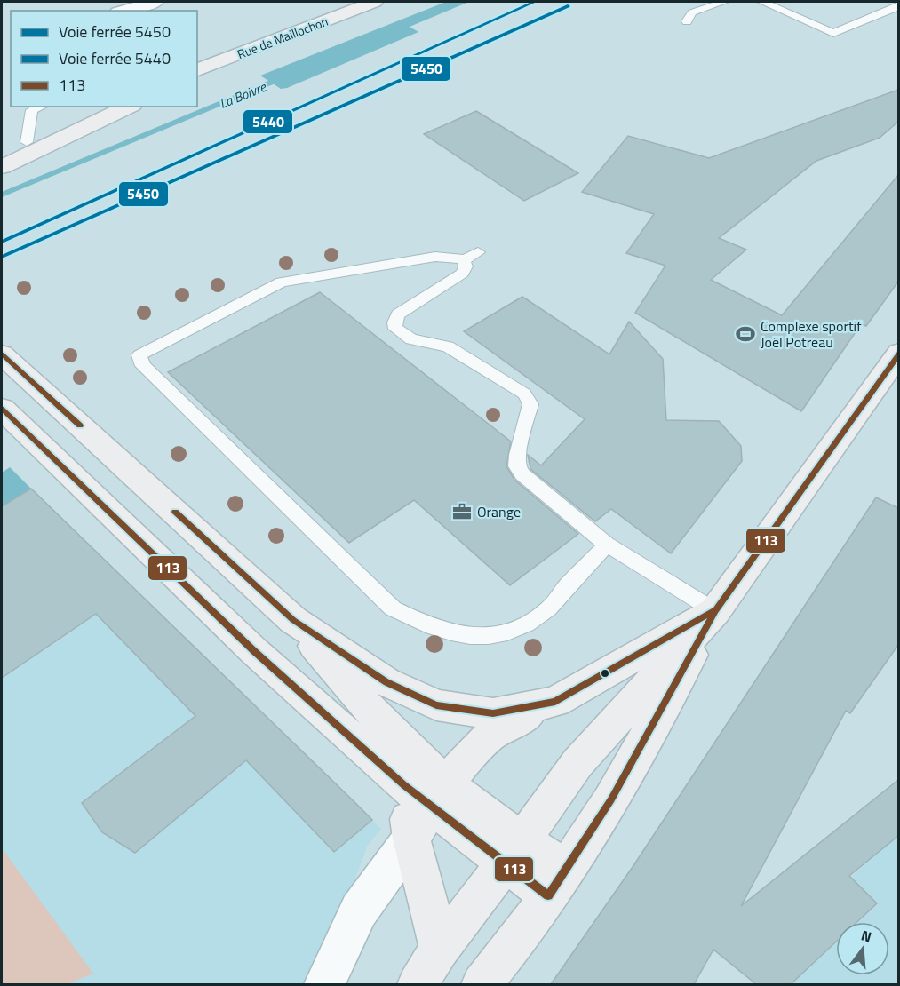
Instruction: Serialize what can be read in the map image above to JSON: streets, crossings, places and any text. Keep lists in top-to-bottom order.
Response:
{
  "streets": {
    "street": ["Rue de Maillochon"]
  },
  "water": ["La Boivre"],
  "places": {
    "sports": ["Complexe sportif Joël Potreau"],
    "office": ["Orange"]
  },
  "lines": ["rail line 5440", "rail line 5450", "transit line 113"],
  "legend": ["Voie ferrée 5450", "Voie ferrée 5440", "113"],
  "north": "top"
}
